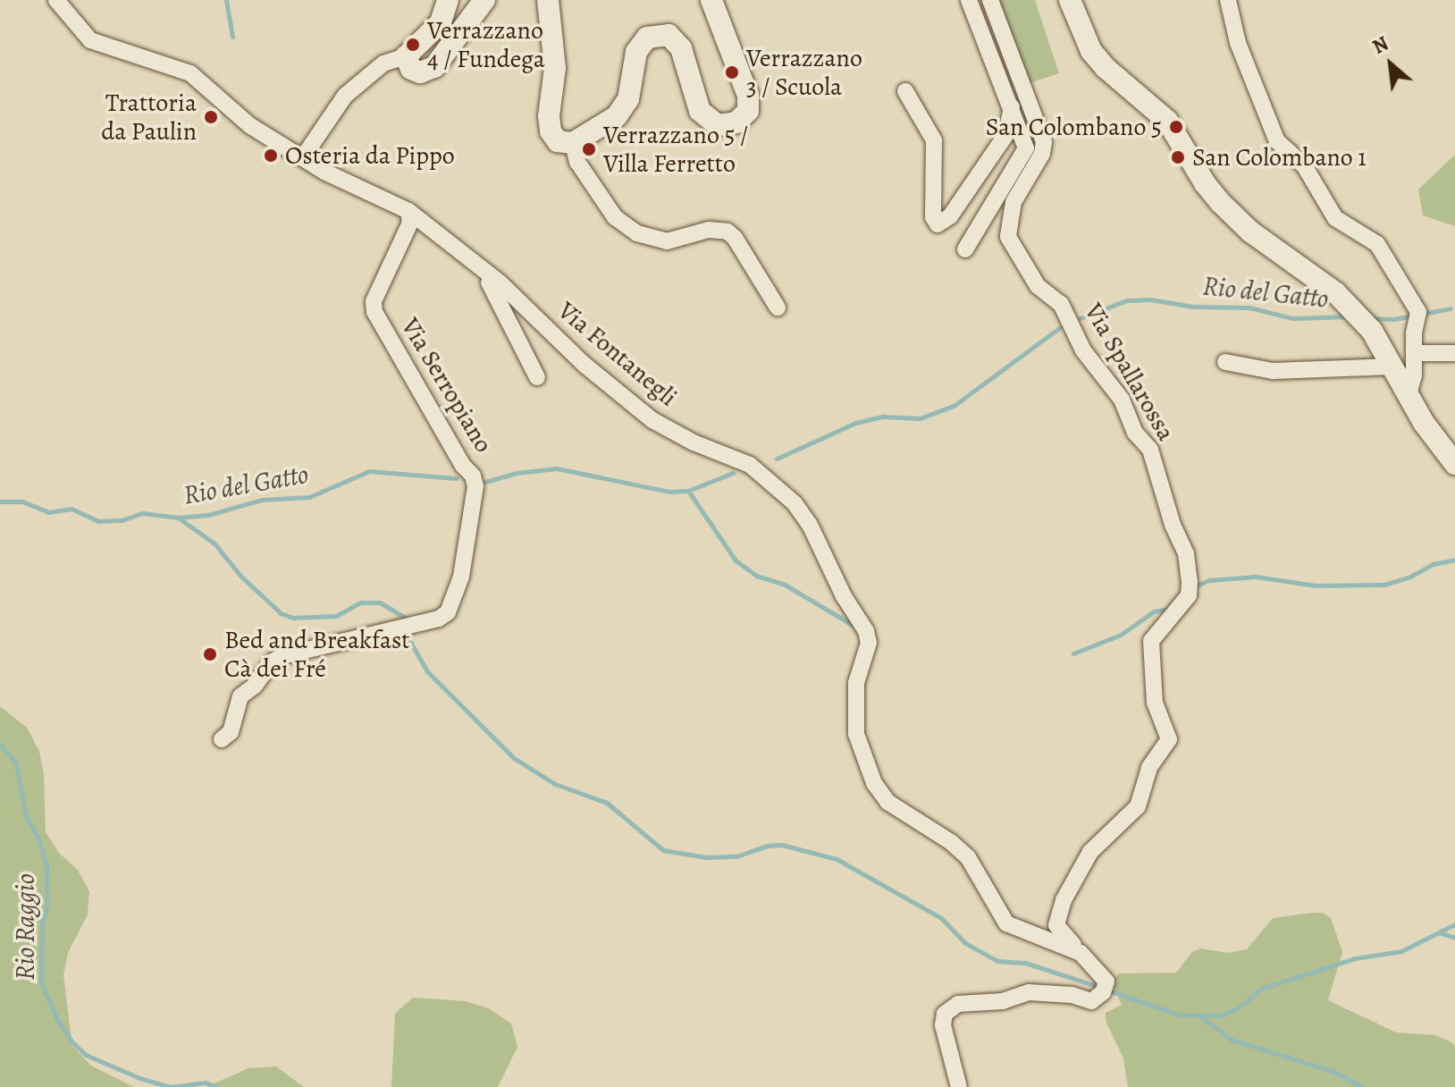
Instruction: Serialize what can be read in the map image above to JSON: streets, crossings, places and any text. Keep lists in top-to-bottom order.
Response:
{
  "streets": {
    "street": ["Via Fontanegli", "Via Spallarossa", "Via Serropiano"]
  },
  "crossings": [
    ["Via Fontanegli", "Via Spallarossa"],
    ["Via Fontanegli", "Via Serropiano"]
  ],
  "water": ["Rio del Gatto", "Rio Raggio"],
  "places": [
    "Verrazzano 4 / Fundega",
    "Verrazzano 3 / Scuola",
    "Trattoria da Paulin",
    "San Colombano 5",
    "Verrazzano 5 / Villa Ferretto",
    "Osteria da Pippo",
    "San Colombano 1",
    "Bed and Breakfast Cà dei Fré"
  ],
  "north": "top left"
}
